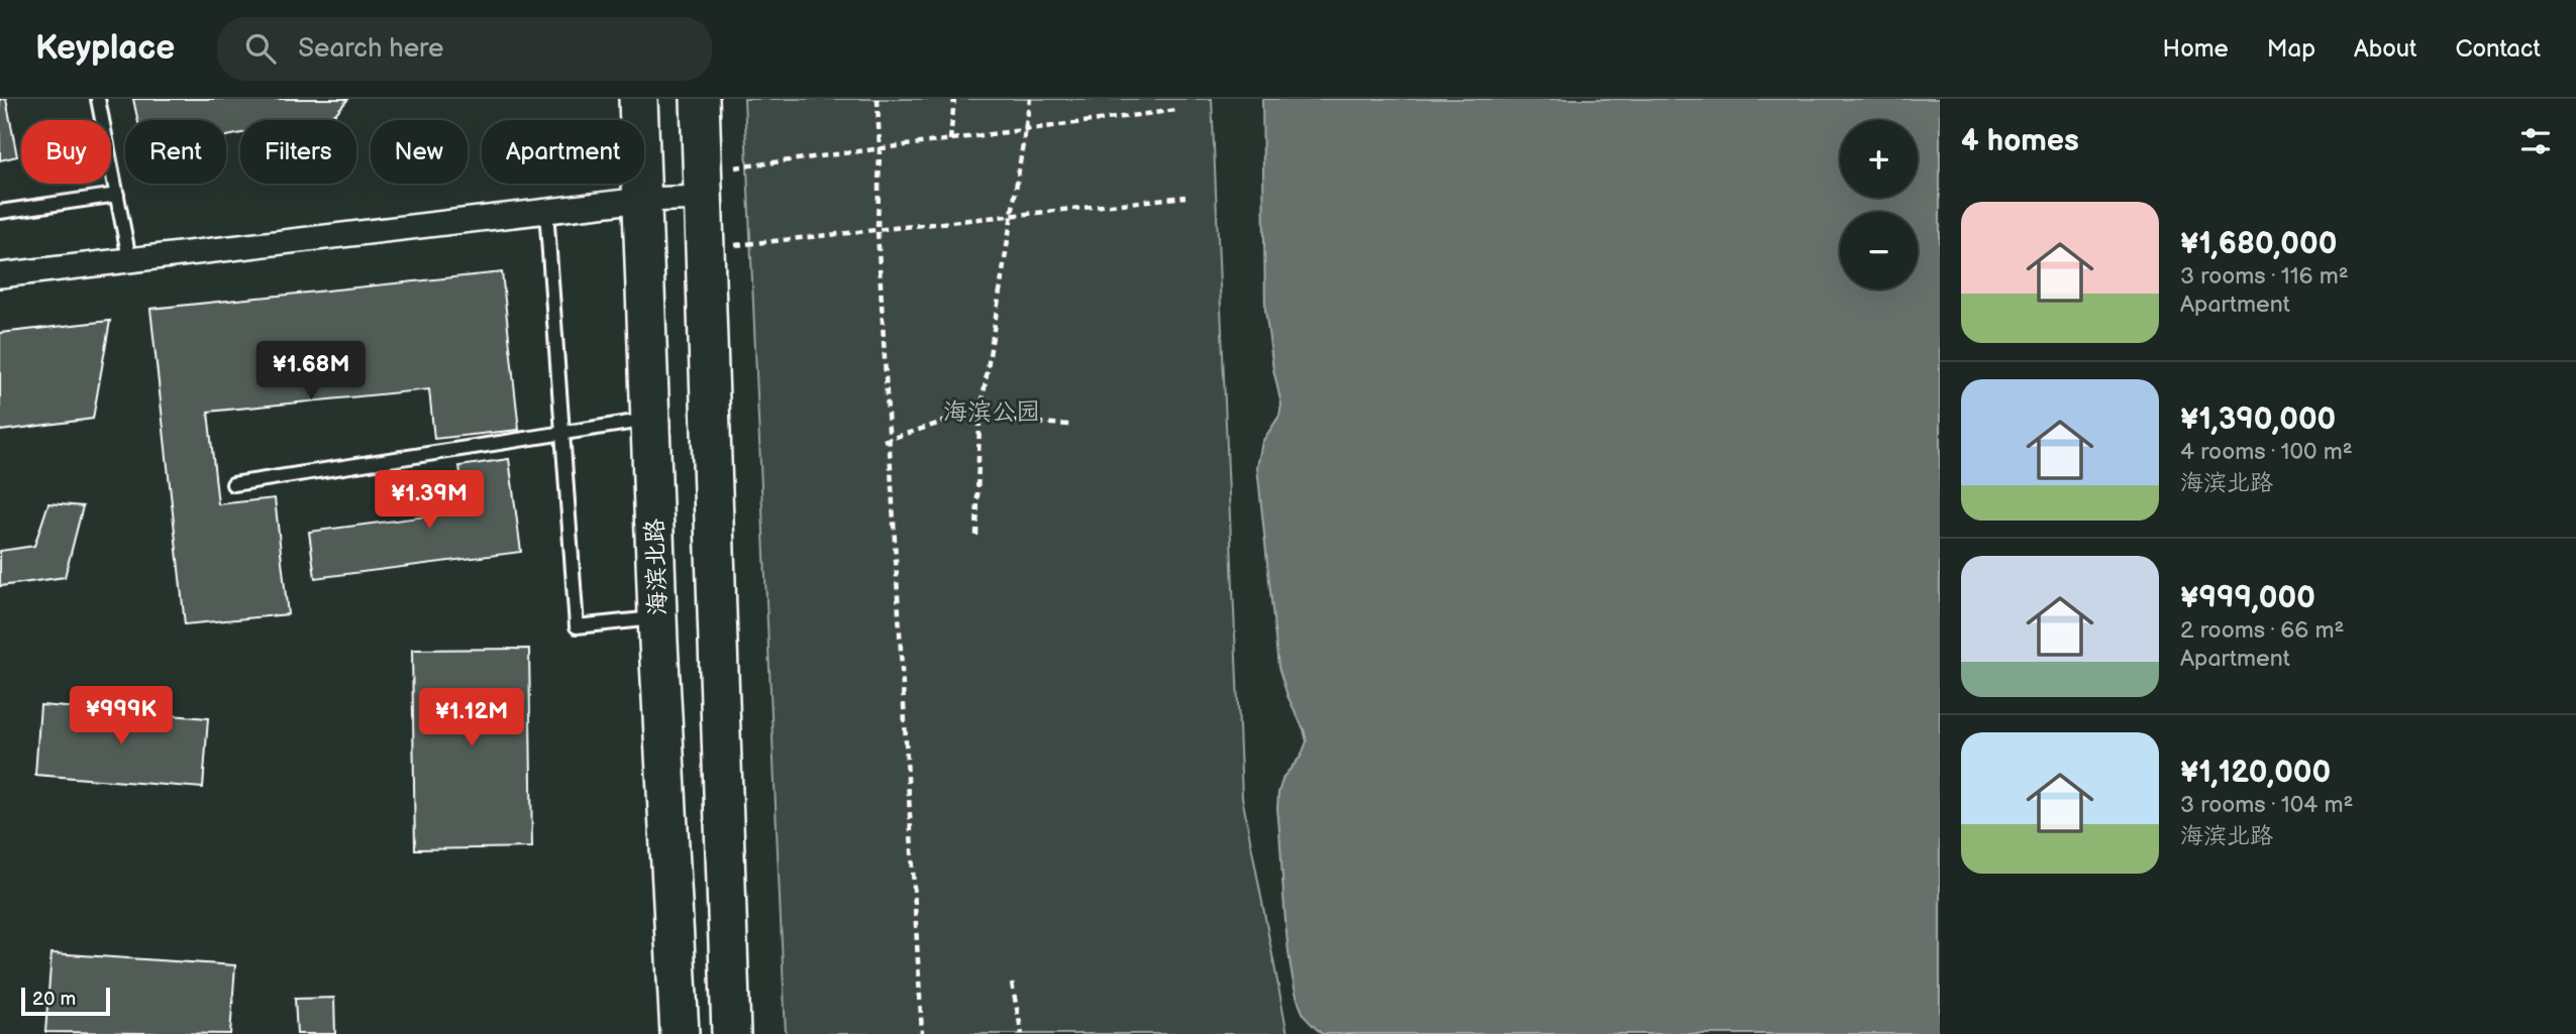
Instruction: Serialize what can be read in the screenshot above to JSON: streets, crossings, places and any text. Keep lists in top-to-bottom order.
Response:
{
  "streets": {
    "main road": ["海滨北路"]
  },
  "parks": ["海滨公园"],
  "scale_bar": "20 m",
  "page": {
    "header": "Keyplace",
    "search": "Search here",
    "nav": [
      "Home",
      "Map",
      "About",
      "Contact"
    ],
    "heading": "4 homes",
    "map_buttons": ["+", "−"],
    "chip": [
      "Buy",
      "Rent",
      "Filters",
      "New",
      "Apartment"
    ],
    "list": [
      {
        "name": "¥1,680,000",
        "note": "3 rooms · 116 m² · Apartment"
      },
      {
        "name": "¥1,390,000",
        "note": "4 rooms · 100 m² · 海滨北路"
      },
      {
        "name": "¥999,000",
        "note": "2 rooms · 66 m² · Apartment"
      },
      {
        "name": "¥1,120,000",
        "note": "3 rooms · 104 m² · 海滨北路"
      }
    ],
    "price": [
      "¥1.68M",
      "¥1.39M",
      "¥999K",
      "¥1.12M"
    ],
    "scale": "20 m"
  }
}
